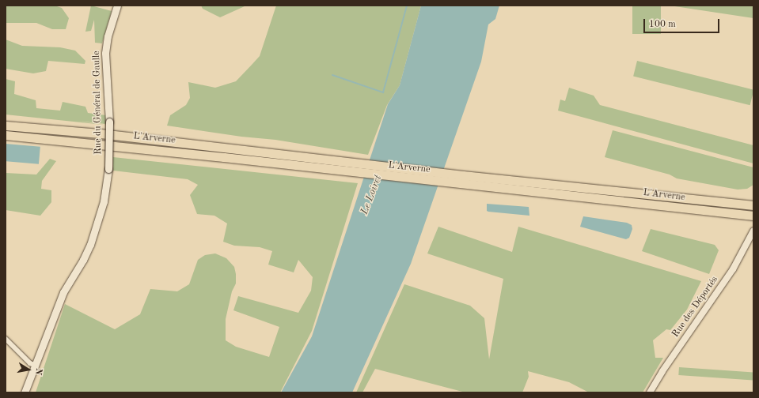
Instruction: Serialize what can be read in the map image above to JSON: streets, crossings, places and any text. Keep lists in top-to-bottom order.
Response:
{
  "streets": {
    "highway": ["L'Arverne"],
    "main road": ["Rue du Général de Gaulle"],
    "street": ["Rue des Déportés"]
  },
  "water": ["Le Loiret"],
  "scale_bar": "100 m",
  "north": "right"
}
